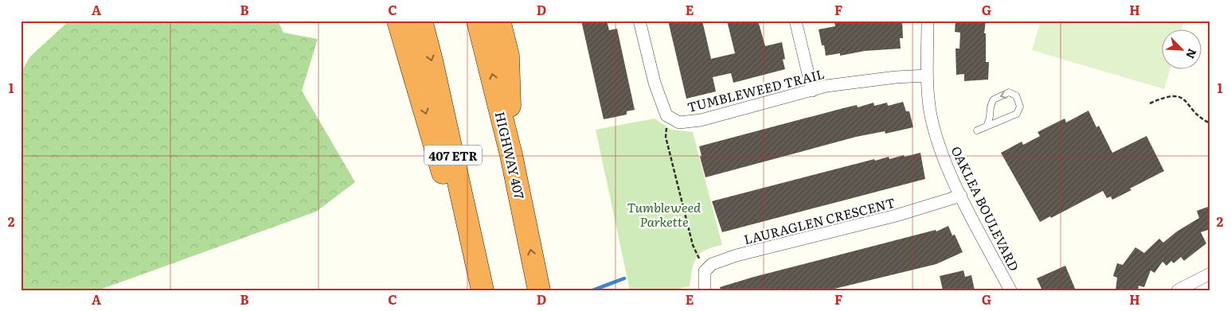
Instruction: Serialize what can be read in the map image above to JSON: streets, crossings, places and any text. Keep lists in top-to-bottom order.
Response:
{
  "streets": {
    "highway": ["407 ETR", "HIGHWAY 407"],
    "street": ["TUMBLEWEED TRAIL", "OAKLEA BOULEVARD", "LAURAGLEN CRESCENT"]
  },
  "crossings": [
    ["TUMBLEWEED TRAIL", "OAKLEA BOULEVARD"],
    ["OAKLEA BOULEVARD", "LAURAGLEN CRESCENT"]
  ],
  "parks": ["Tumbleweed Parkette"],
  "north": "bottom right",
  "grid": {
    "columns": [
      "A",
      "B",
      "C",
      "D",
      "E",
      "F",
      "G",
      "H"
    ],
    "rows": ["1", "2"]
  }
}
